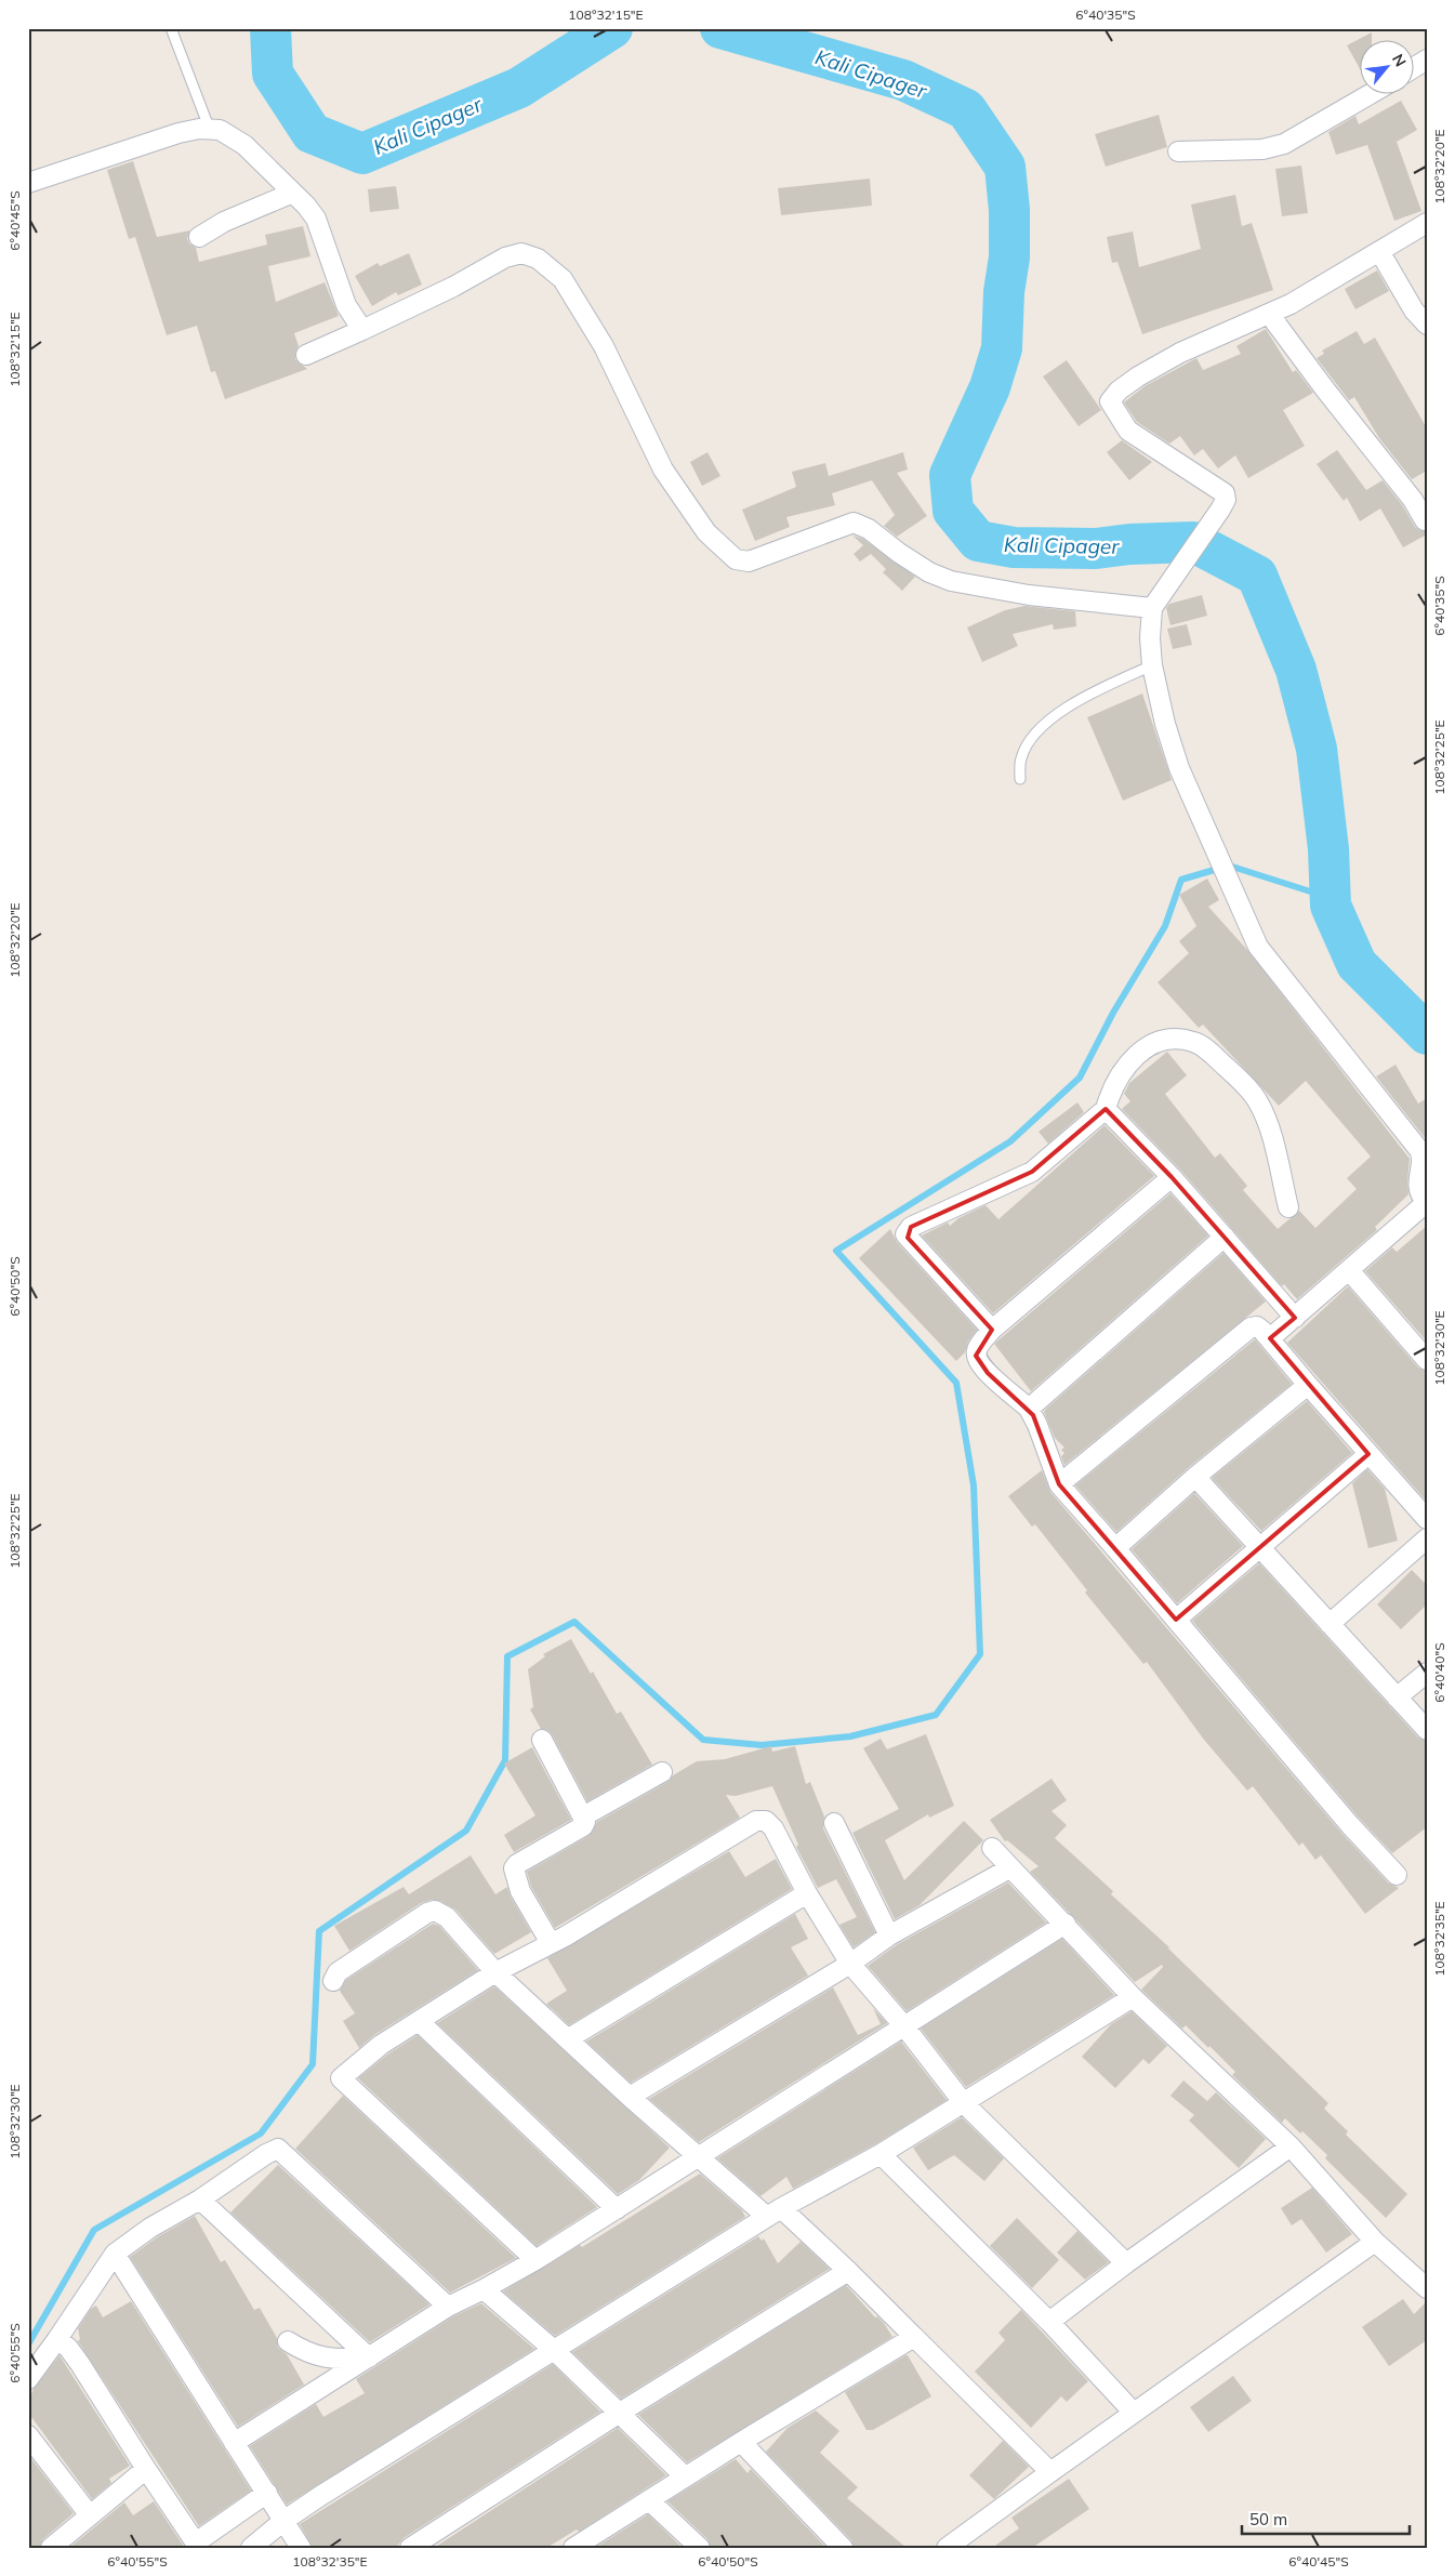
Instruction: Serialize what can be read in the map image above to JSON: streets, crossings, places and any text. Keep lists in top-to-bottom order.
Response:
{
  "water": ["Kali Cipager"],
  "scale_bar": "50 m",
  "north": "top right",
  "coordinates": [
    "108°32'15\"E",
    "6°40'35\"S",
    "108°32'20\"E",
    "6°40'45\"S",
    "108°32'25\"E",
    "6°40'50\"S",
    "108°32'30\"E",
    "6°40'40\"S",
    "108°32'35\"E",
    "6°40'55\"S"
  ]
}
